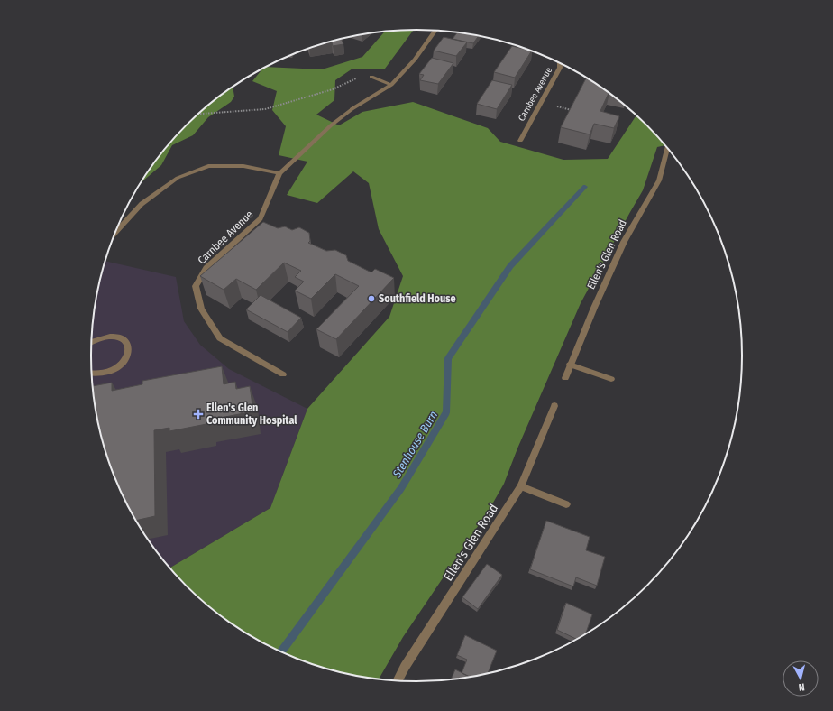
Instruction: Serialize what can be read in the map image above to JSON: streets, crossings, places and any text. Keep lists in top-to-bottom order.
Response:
{
  "streets": {
    "street": ["Carnbee Avenue", "Ellen's Glen Road"]
  },
  "water": ["Stenhouse Burn"],
  "places": {
    "other": ["Southfield House"],
    "health": ["Ellen's Glen Community Hospital"]
  },
  "north": "bottom"
}
